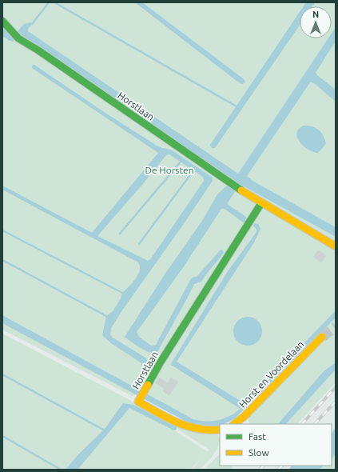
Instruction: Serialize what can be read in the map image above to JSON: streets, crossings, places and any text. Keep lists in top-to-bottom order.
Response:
{
  "streets": {
    "street": ["Horstlaan", "Horst en Voordelaan"]
  },
  "parks": ["De Horsten"],
  "legend": ["Fast", "Slow"],
  "north": "top"
}
